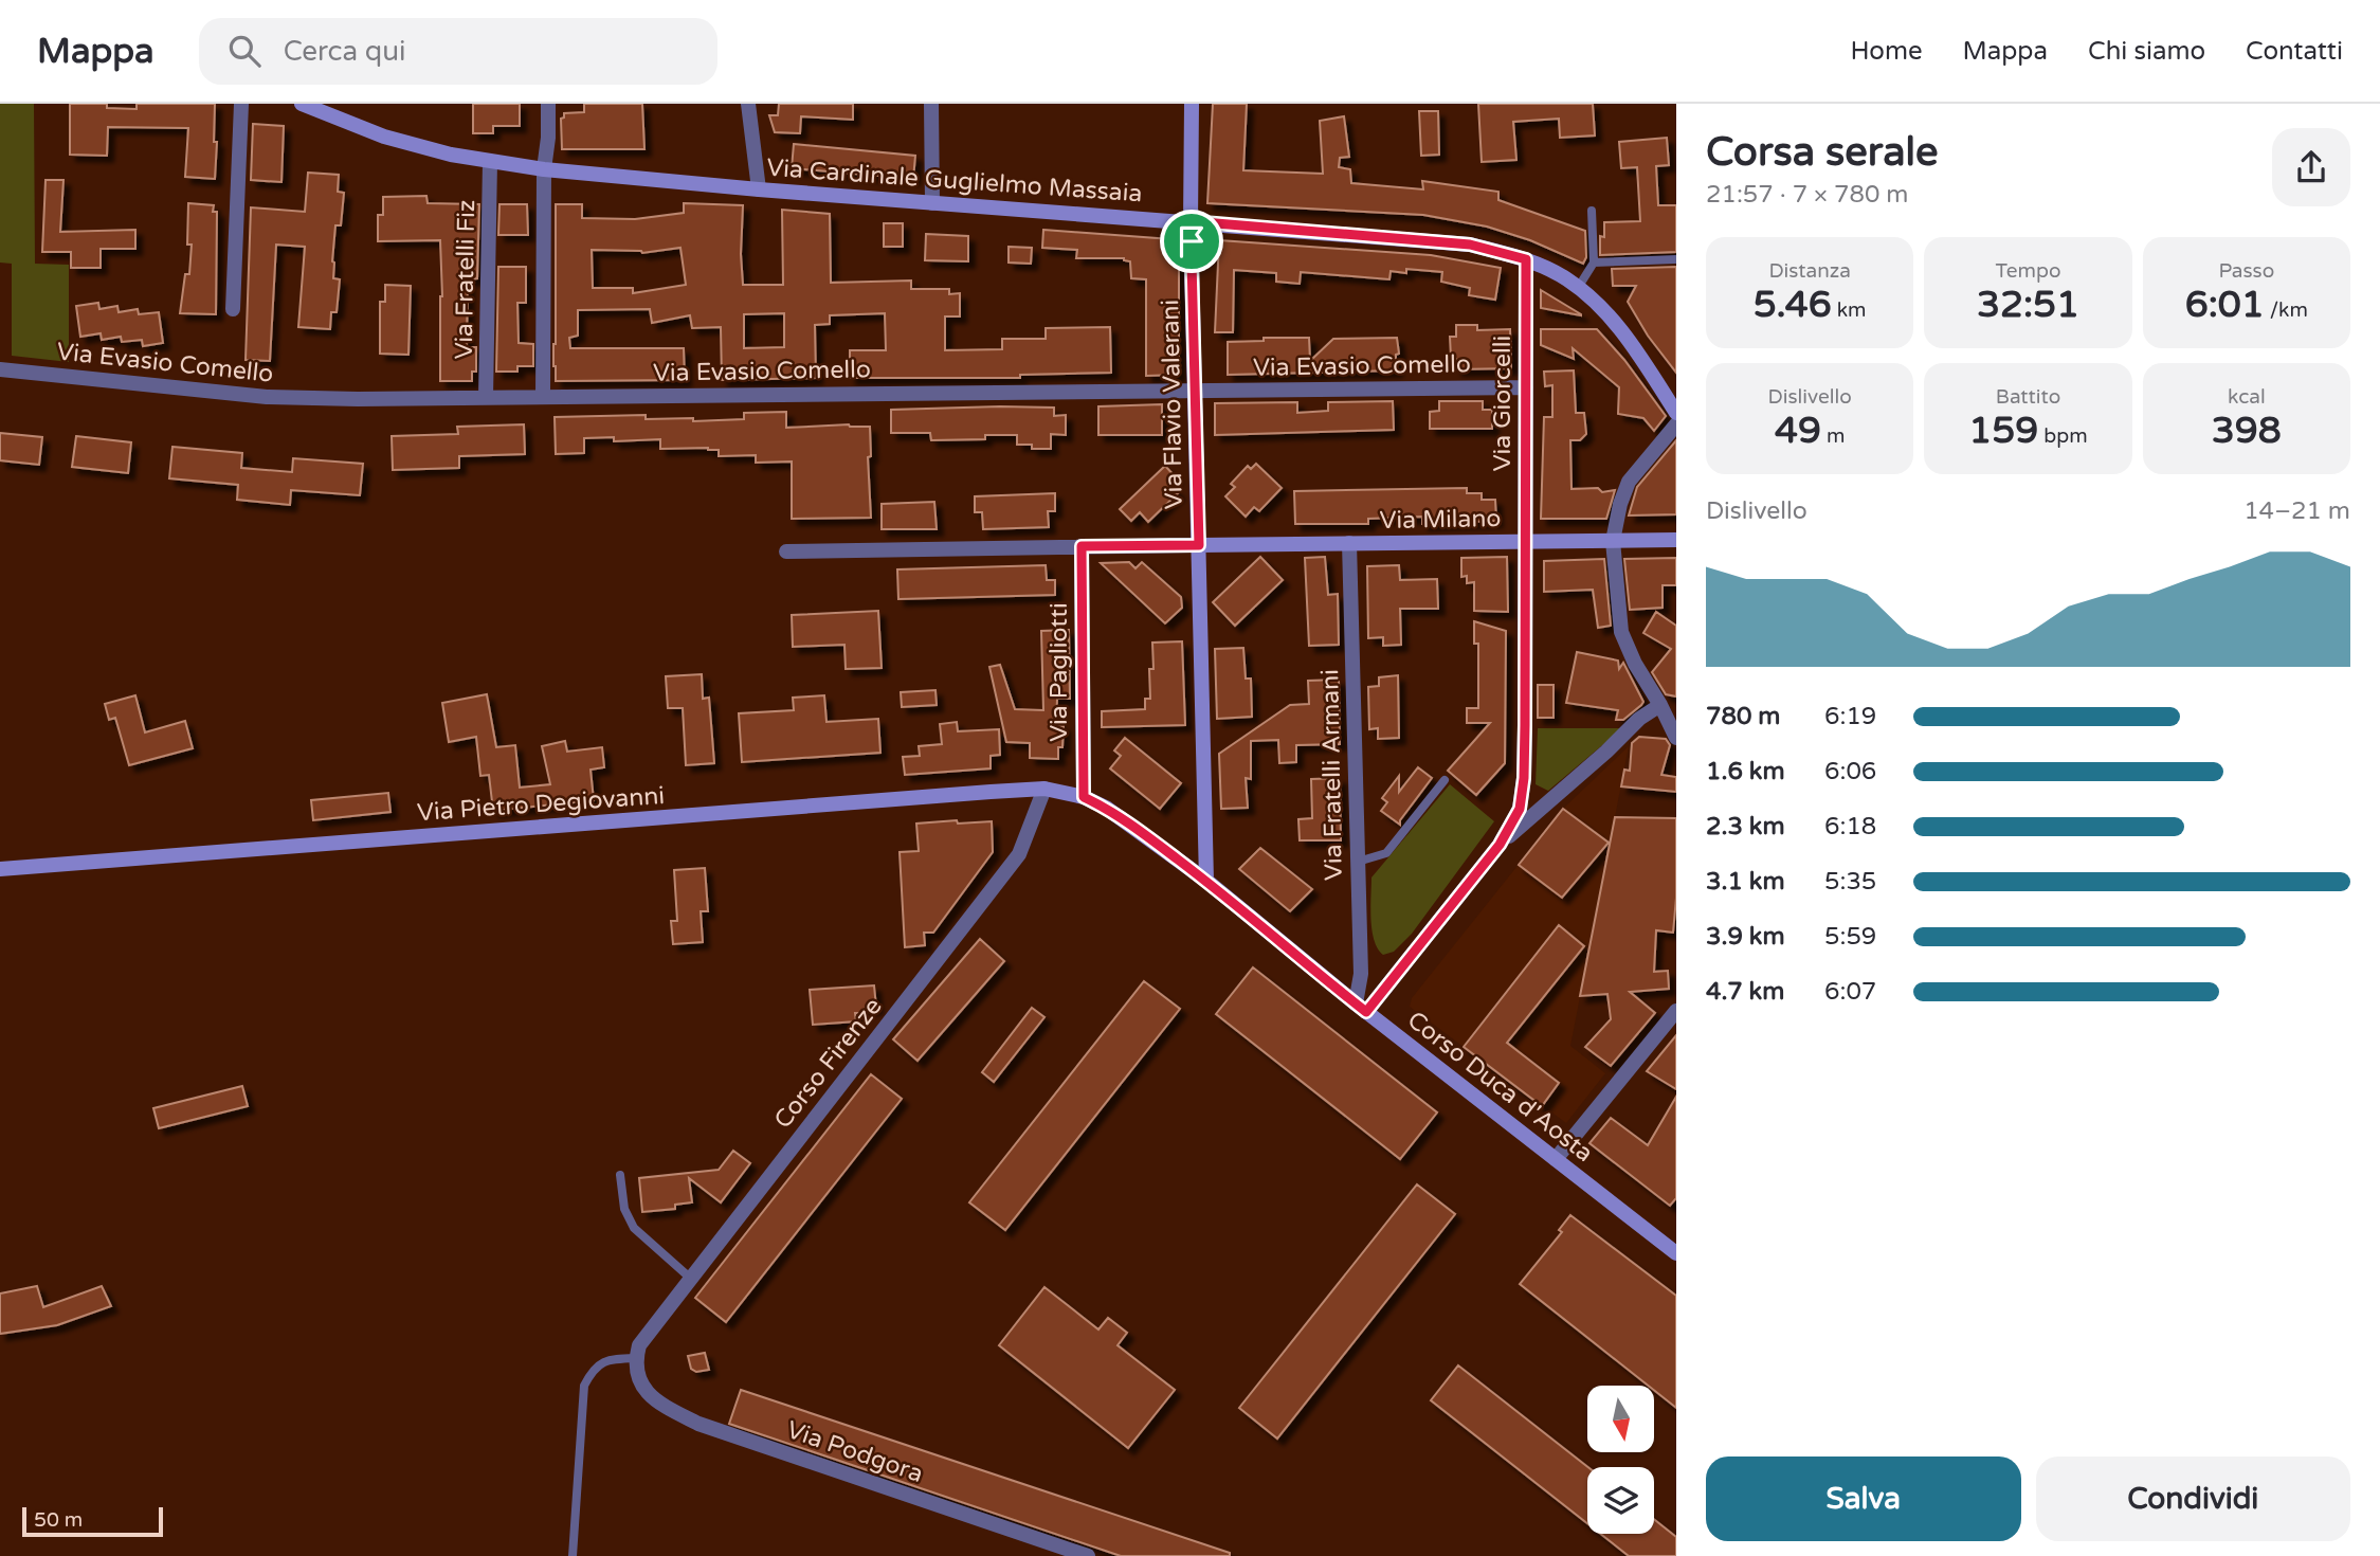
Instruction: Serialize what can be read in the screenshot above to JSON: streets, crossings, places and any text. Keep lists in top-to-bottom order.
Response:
{
  "streets": {
    "street": [
      "Via Cardinale Guglielmo Massaia",
      "Via Fratelli Fiz",
      "Via Evasio Comello",
      "Via Giorcelli",
      "Via Flavio Valerani",
      "Via Milano",
      "Via Pagliotti",
      "Via Fratelli Armani",
      "Via Pietro Degiovanni",
      "Corso Firenze",
      "Corso Duca d'Aosta",
      "Via Podgora"
    ]
  },
  "crossings": [
    ["Via Cardinale Guglielmo Massaia", "Via Fratelli Fiz"],
    ["Via Cardinale Guglielmo Massaia", "Via Giorcelli"],
    ["Via Cardinale Guglielmo Massaia", "Via Flavio Valerani"],
    ["Via Fratelli Fiz", "Via Evasio Comello"],
    ["Via Evasio Comello", "Via Giorcelli"],
    ["Via Evasio Comello", "Via Flavio Valerani"],
    ["Via Giorcelli", "Via Milano"],
    ["Via Flavio Valerani", "Via Milano"],
    ["Via Flavio Valerani", "Corso Duca d'Aosta"],
    ["Via Milano", "Via Fratelli Armani"],
    ["Via Pagliotti", "Via Pietro Degiovanni"],
    ["Via Pagliotti", "Corso Duca d'Aosta"],
    ["Via Fratelli Armani", "Corso Duca d'Aosta"],
    ["Via Pietro Degiovanni", "Corso Firenze"],
    ["Via Pietro Degiovanni", "Corso Duca d'Aosta"],
    ["Corso Firenze", "Via Podgora"]
  ],
  "scale_bar": "50 m",
  "north": "bottom",
  "page": {
    "header": "Mappa",
    "search": "Cerca qui",
    "nav": [
      "Home",
      "Mappa",
      "Chi siamo",
      "Contatti"
    ],
    "heading": ["Corsa serale", "21:57 · 7 × 780 m"],
    "stats": [
      ["Distanza", "5.46 km"],
      ["Tempo", "32:51"],
      ["Passo", "6:01 /km"],
      ["Dislivello", "49 m"],
      ["Battito", "159 bpm"],
      ["kcal", "398"]
    ],
    "chart": ["Dislivello", "14–21 m"],
    "list": [
      {
        "name": "780 m",
        "note": "6:19"
      },
      {
        "name": "1.6 km",
        "note": "6:06"
      },
      {
        "name": "2.3 km",
        "note": "6:18"
      },
      {
        "name": "3.1 km",
        "note": "5:35"
      },
      {
        "name": "3.9 km",
        "note": "5:59"
      },
      {
        "name": "4.7 km",
        "note": "6:07"
      }
    ],
    "buttons": ["Salva", "Condividi"],
    "scale": "50 m"
  }
}
